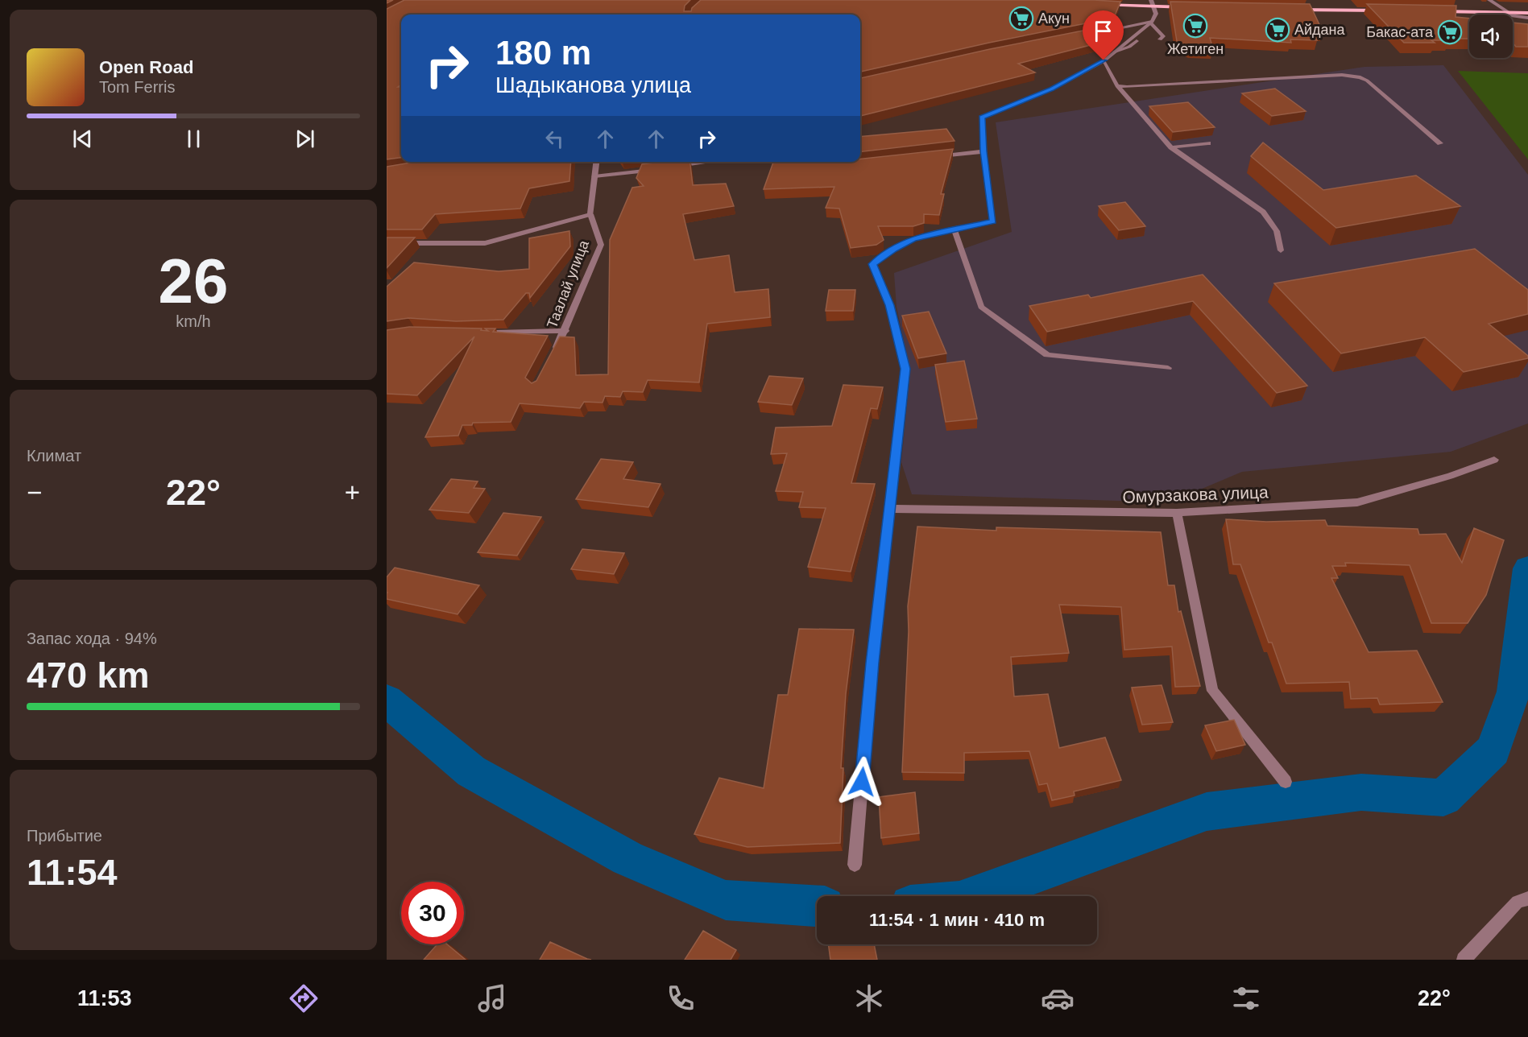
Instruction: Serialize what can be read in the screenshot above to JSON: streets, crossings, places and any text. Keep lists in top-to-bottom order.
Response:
{
  "streets": {
    "street": ["Таалай улица", "Омурзакова улица"]
  },
  "places": {
    "supermarket": [
      "Акун",
      "Жетиген",
      "Айдана",
      "Бакас-ата"
    ]
  },
  "page": {
    "turn": ["180 m", "Шадыканова улица"],
    "song": ["Open Road", "Tom Ferris"],
    "tile": [
      ["26", "km/h"],
      "Климат",
      ["Запас хода · 94%", "470 km"],
      ["Прибытие", "11:54"]
    ],
    "heat": ["−", "22°", "+"],
    "limit": "30",
    "trip": "11:54 · 1 мин · 410 m",
    "tabs": ["11:53", "22°"]
  }
}
